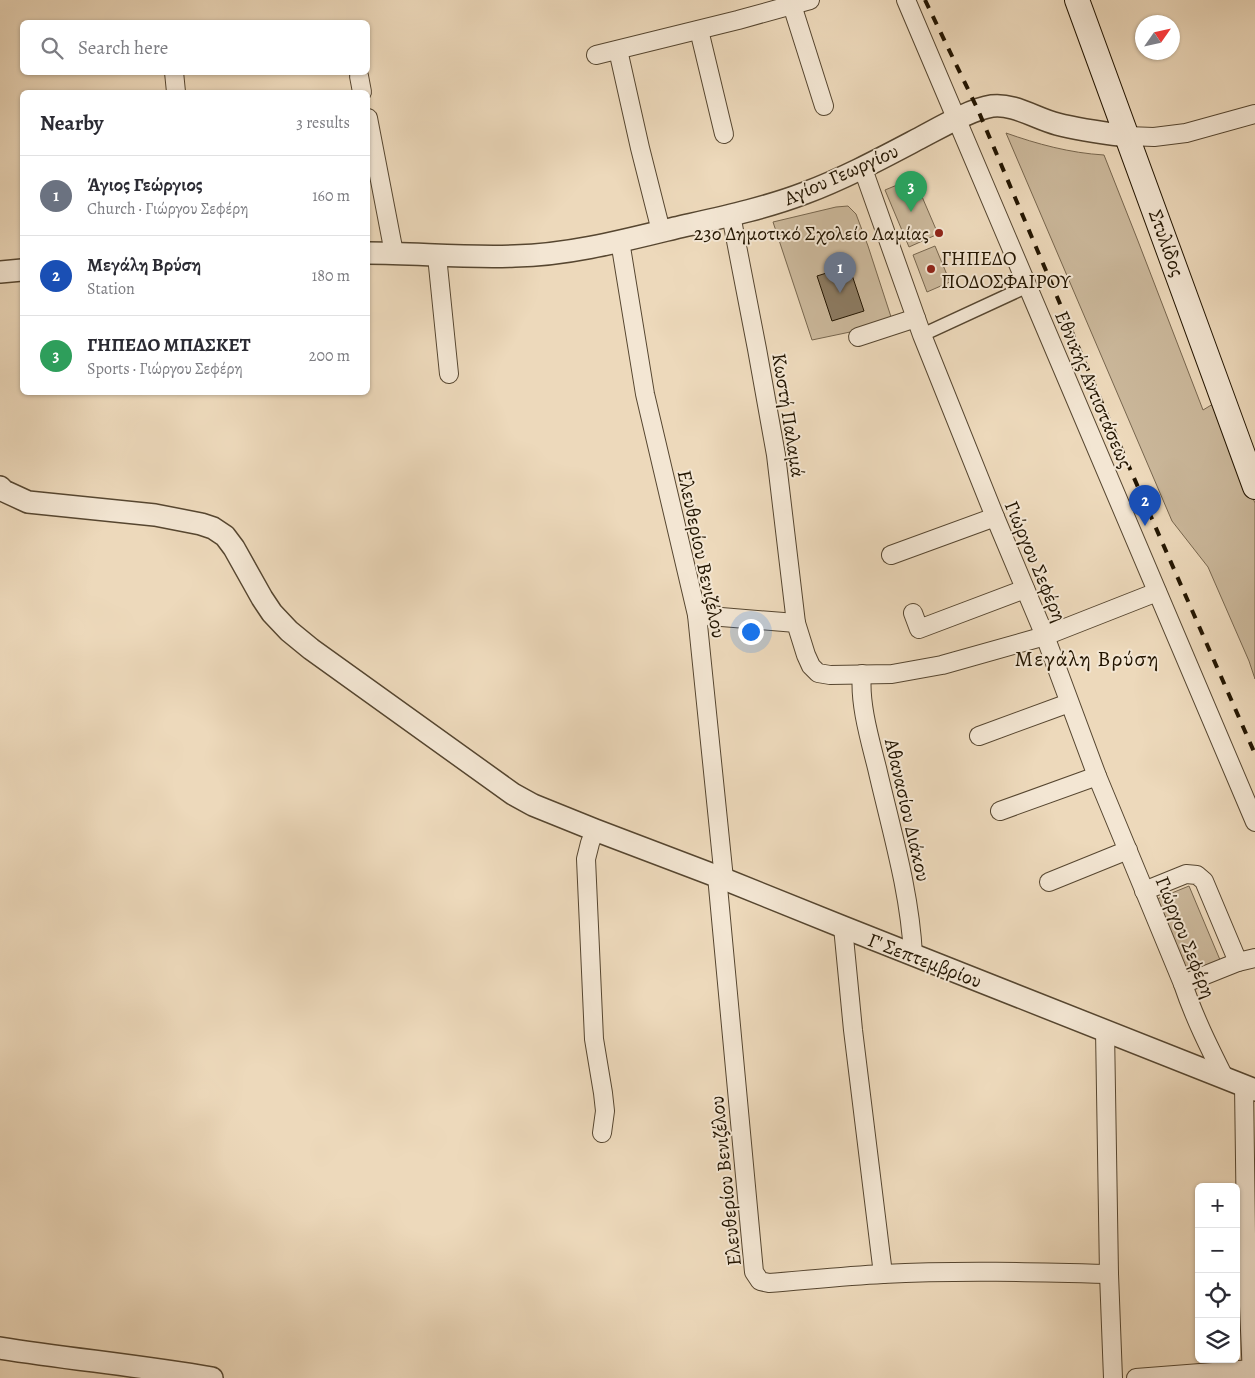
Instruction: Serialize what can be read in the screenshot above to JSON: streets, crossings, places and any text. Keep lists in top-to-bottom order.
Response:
{
  "streets": {
    "main road": ["Στυλίδος"],
    "street": [
      "Αγίου Γεωργίου",
      "Εθνικής Αντιστάσεως",
      "Κωστή Παλαμά",
      "Ελευθερίου Βενιζέλου",
      "Γιώργου Σεφέρη",
      "Αθανασίου Διάκου",
      "Γ' Σεπτεμβρίου"
    ]
  },
  "crossings": [
    ["Αγίου Γεωργίου", "Στυλίδος"],
    ["Αγίου Γεωργίου", "Εθνικής Αντιστάσεως"],
    ["Αγίου Γεωργίου", "Κωστή Παλαμά"],
    ["Αγίου Γεωργίου", "Ελευθερίου Βενιζέλου"],
    ["Αγίου Γεωργίου", "Γιώργου Σεφέρη"],
    ["Κωστή Παλαμά", "Αθανασίου Διάκου"],
    ["Ελευθερίου Βενιζέλου", "Γ' Σεπτεμβρίου"],
    ["Γιώργου Σεφέρη", "Γ' Σεπτεμβρίου"],
    ["Αθανασίου Διάκου", "Γ' Σεπτεμβρίου"]
  ],
  "districts": ["Μεγάλη Βρύση"],
  "places": ["23ο Δημοτικό Σχολείο Λαμίας", "ΓΗΠΕΔΟ ΠΟΔΟΣΦΑΙΡΟΥ"],
  "north": "top right",
  "page": {
    "search": "Search here",
    "heading": ["Nearby", "3 results"],
    "list": [
      {
        "mark": "1",
        "name": "Άγιος Γεώργιος",
        "note": "Church · Γιώργου Σεφέρη",
        "value": "160 m"
      },
      {
        "mark": "2",
        "name": "Μεγάλη Βρύση",
        "note": "Station",
        "value": "180 m"
      },
      {
        "mark": "3",
        "name": "ΓΗΠΕΔΟ ΜΠΑΣΚΕΤ",
        "note": "Sports · Γιώργου Σεφέρη",
        "value": "200 m"
      }
    ],
    "pins": ["3", "1", "2"],
    "map_buttons": ["+", "−"]
  }
}
